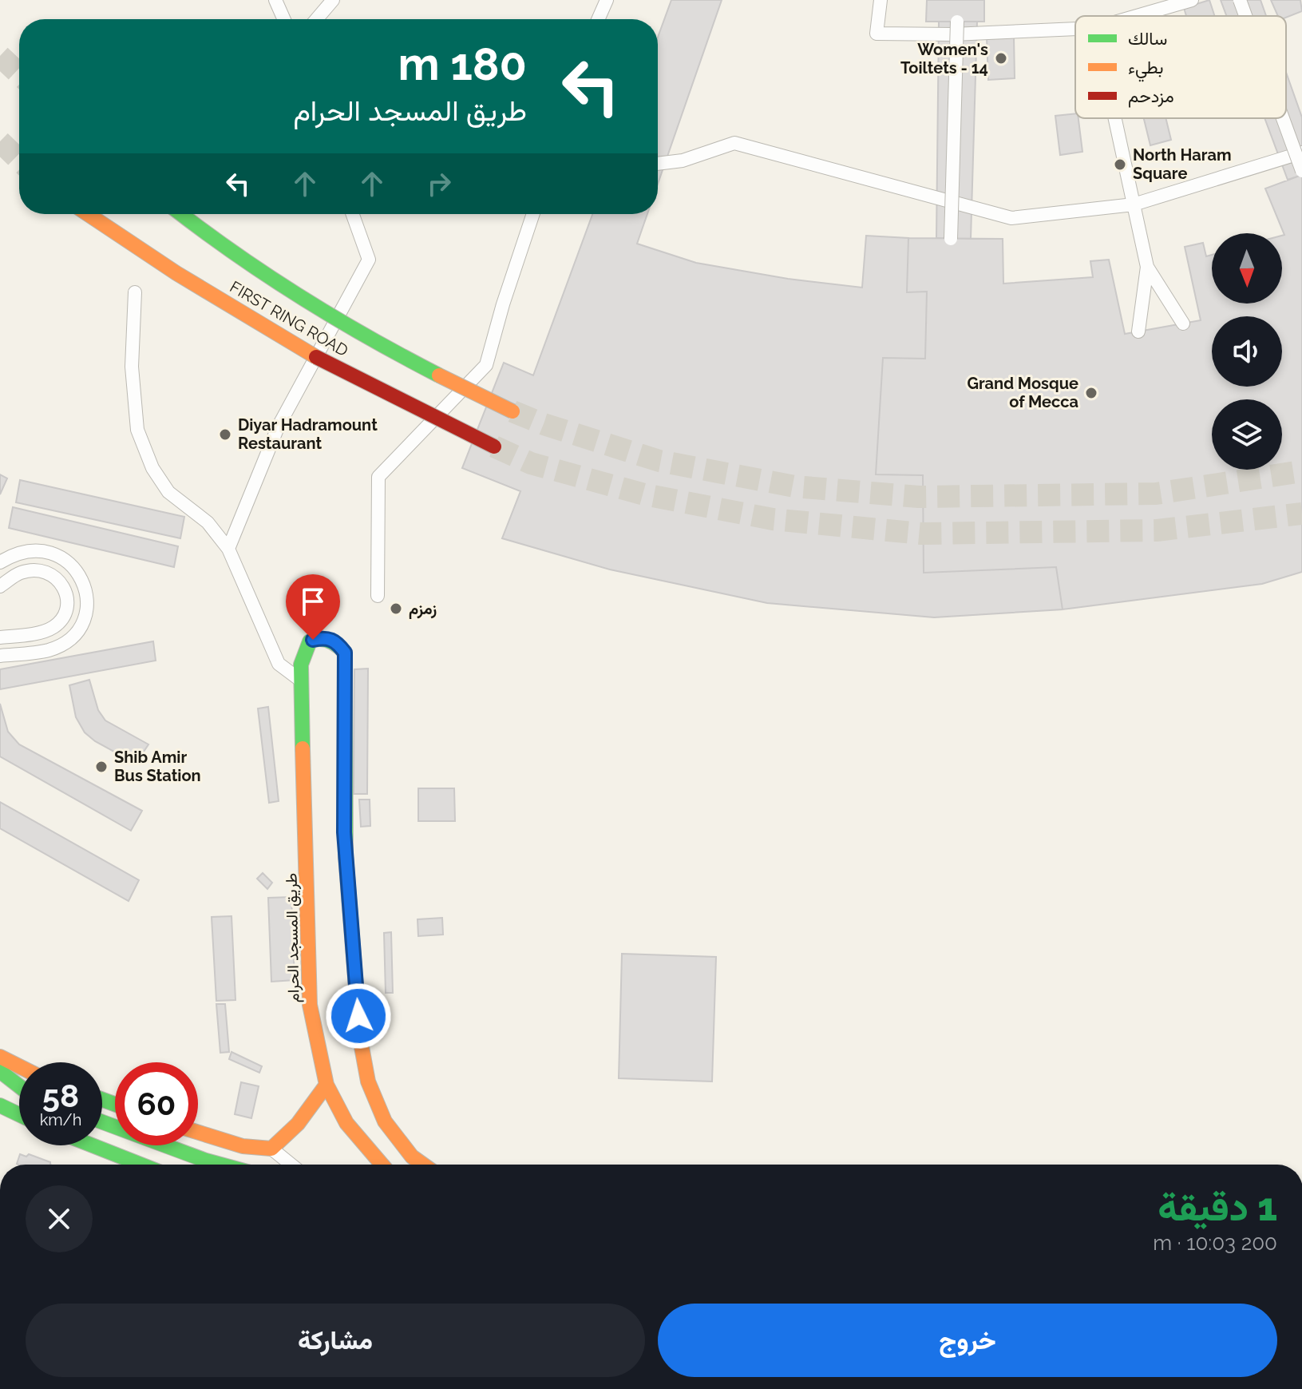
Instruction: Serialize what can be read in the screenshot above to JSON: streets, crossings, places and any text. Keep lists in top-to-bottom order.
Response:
{
  "streets": {
    "main road": ["FIRST RING ROAD", "طريق المسجد الحرام"]
  },
  "places": [
    "Women's Toiltets - 14",
    "North Haram Square",
    "Grand Mosque of Mecca",
    "Diyar Hadramount Restaurant",
    "زمزم",
    "Shib Amir Bus Station"
  ],
  "legend": ["سالك", "بطيء", "مزدحم"],
  "north": "bottom",
  "page": {
    "turn": ["180 m", "طريق المسجد الحرام"],
    "speed": "58 km/h",
    "limit": "60",
    "heading": ["1 دقيقة", "200 m · 10:03"],
    "buttons": ["خروج", "مشاركة"]
  }
}
